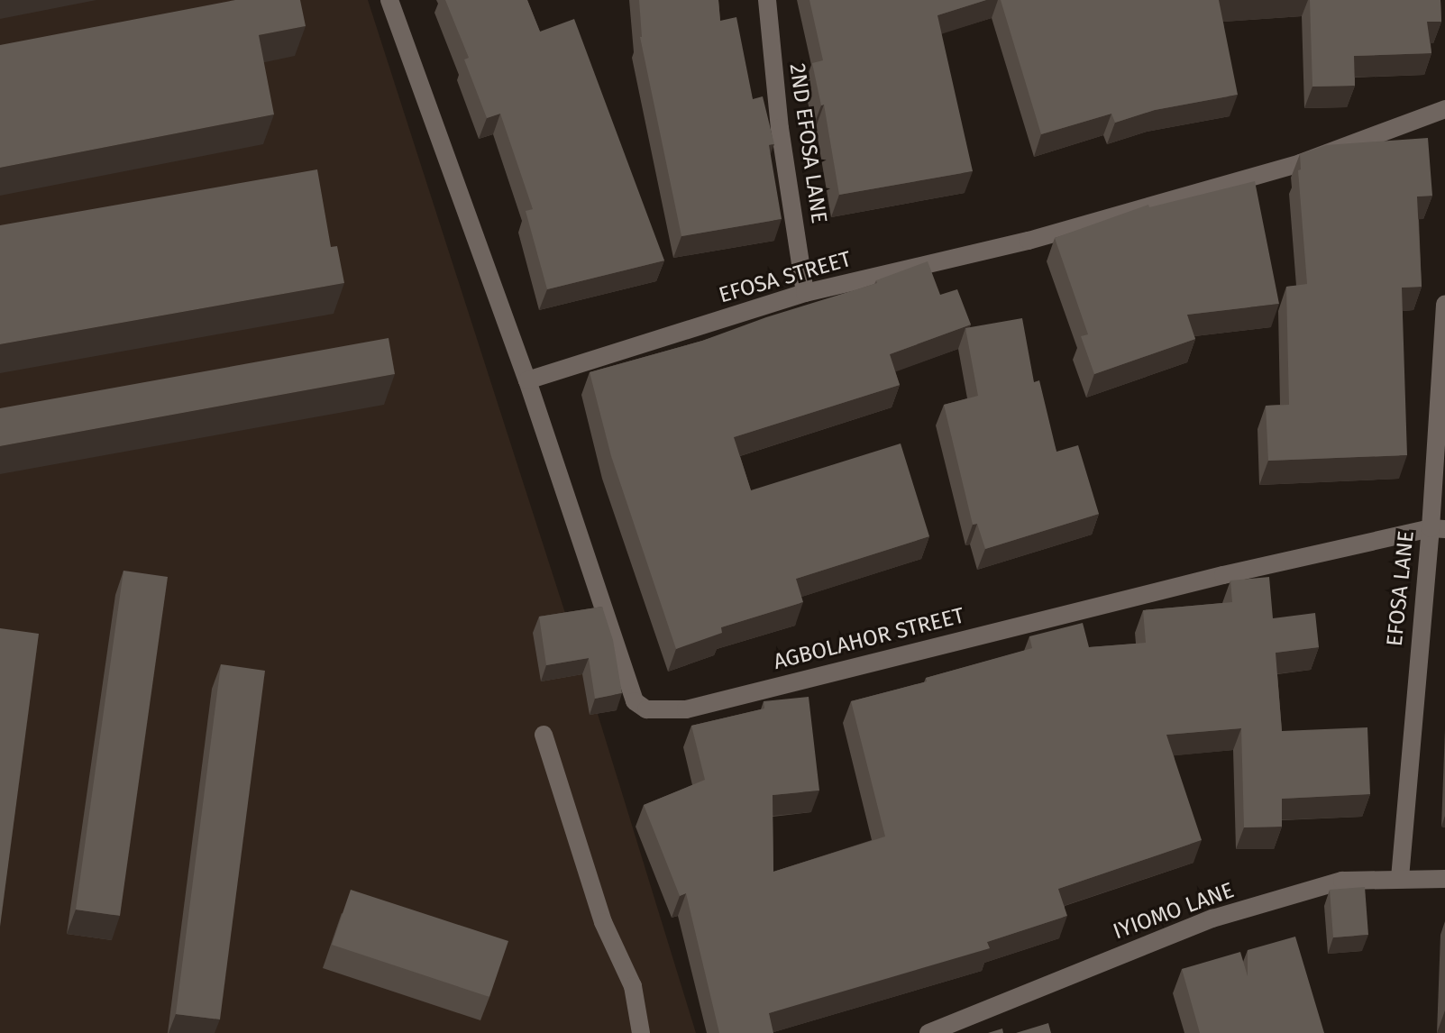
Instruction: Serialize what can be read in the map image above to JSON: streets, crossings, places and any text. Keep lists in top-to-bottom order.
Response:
{
  "streets": {
    "street": [
      "2ND EFOSA LANE",
      "EFOSA STREET",
      "EFOSA LANE",
      "AGBOLAHOR STREET",
      "IYIOMO LANE"
    ]
  },
  "crossings": [
    ["2ND EFOSA LANE", "EFOSA STREET"],
    ["EFOSA STREET", "AGBOLAHOR STREET"],
    ["EFOSA LANE", "AGBOLAHOR STREET"],
    ["EFOSA LANE", "IYIOMO LANE"]
  ]
}
